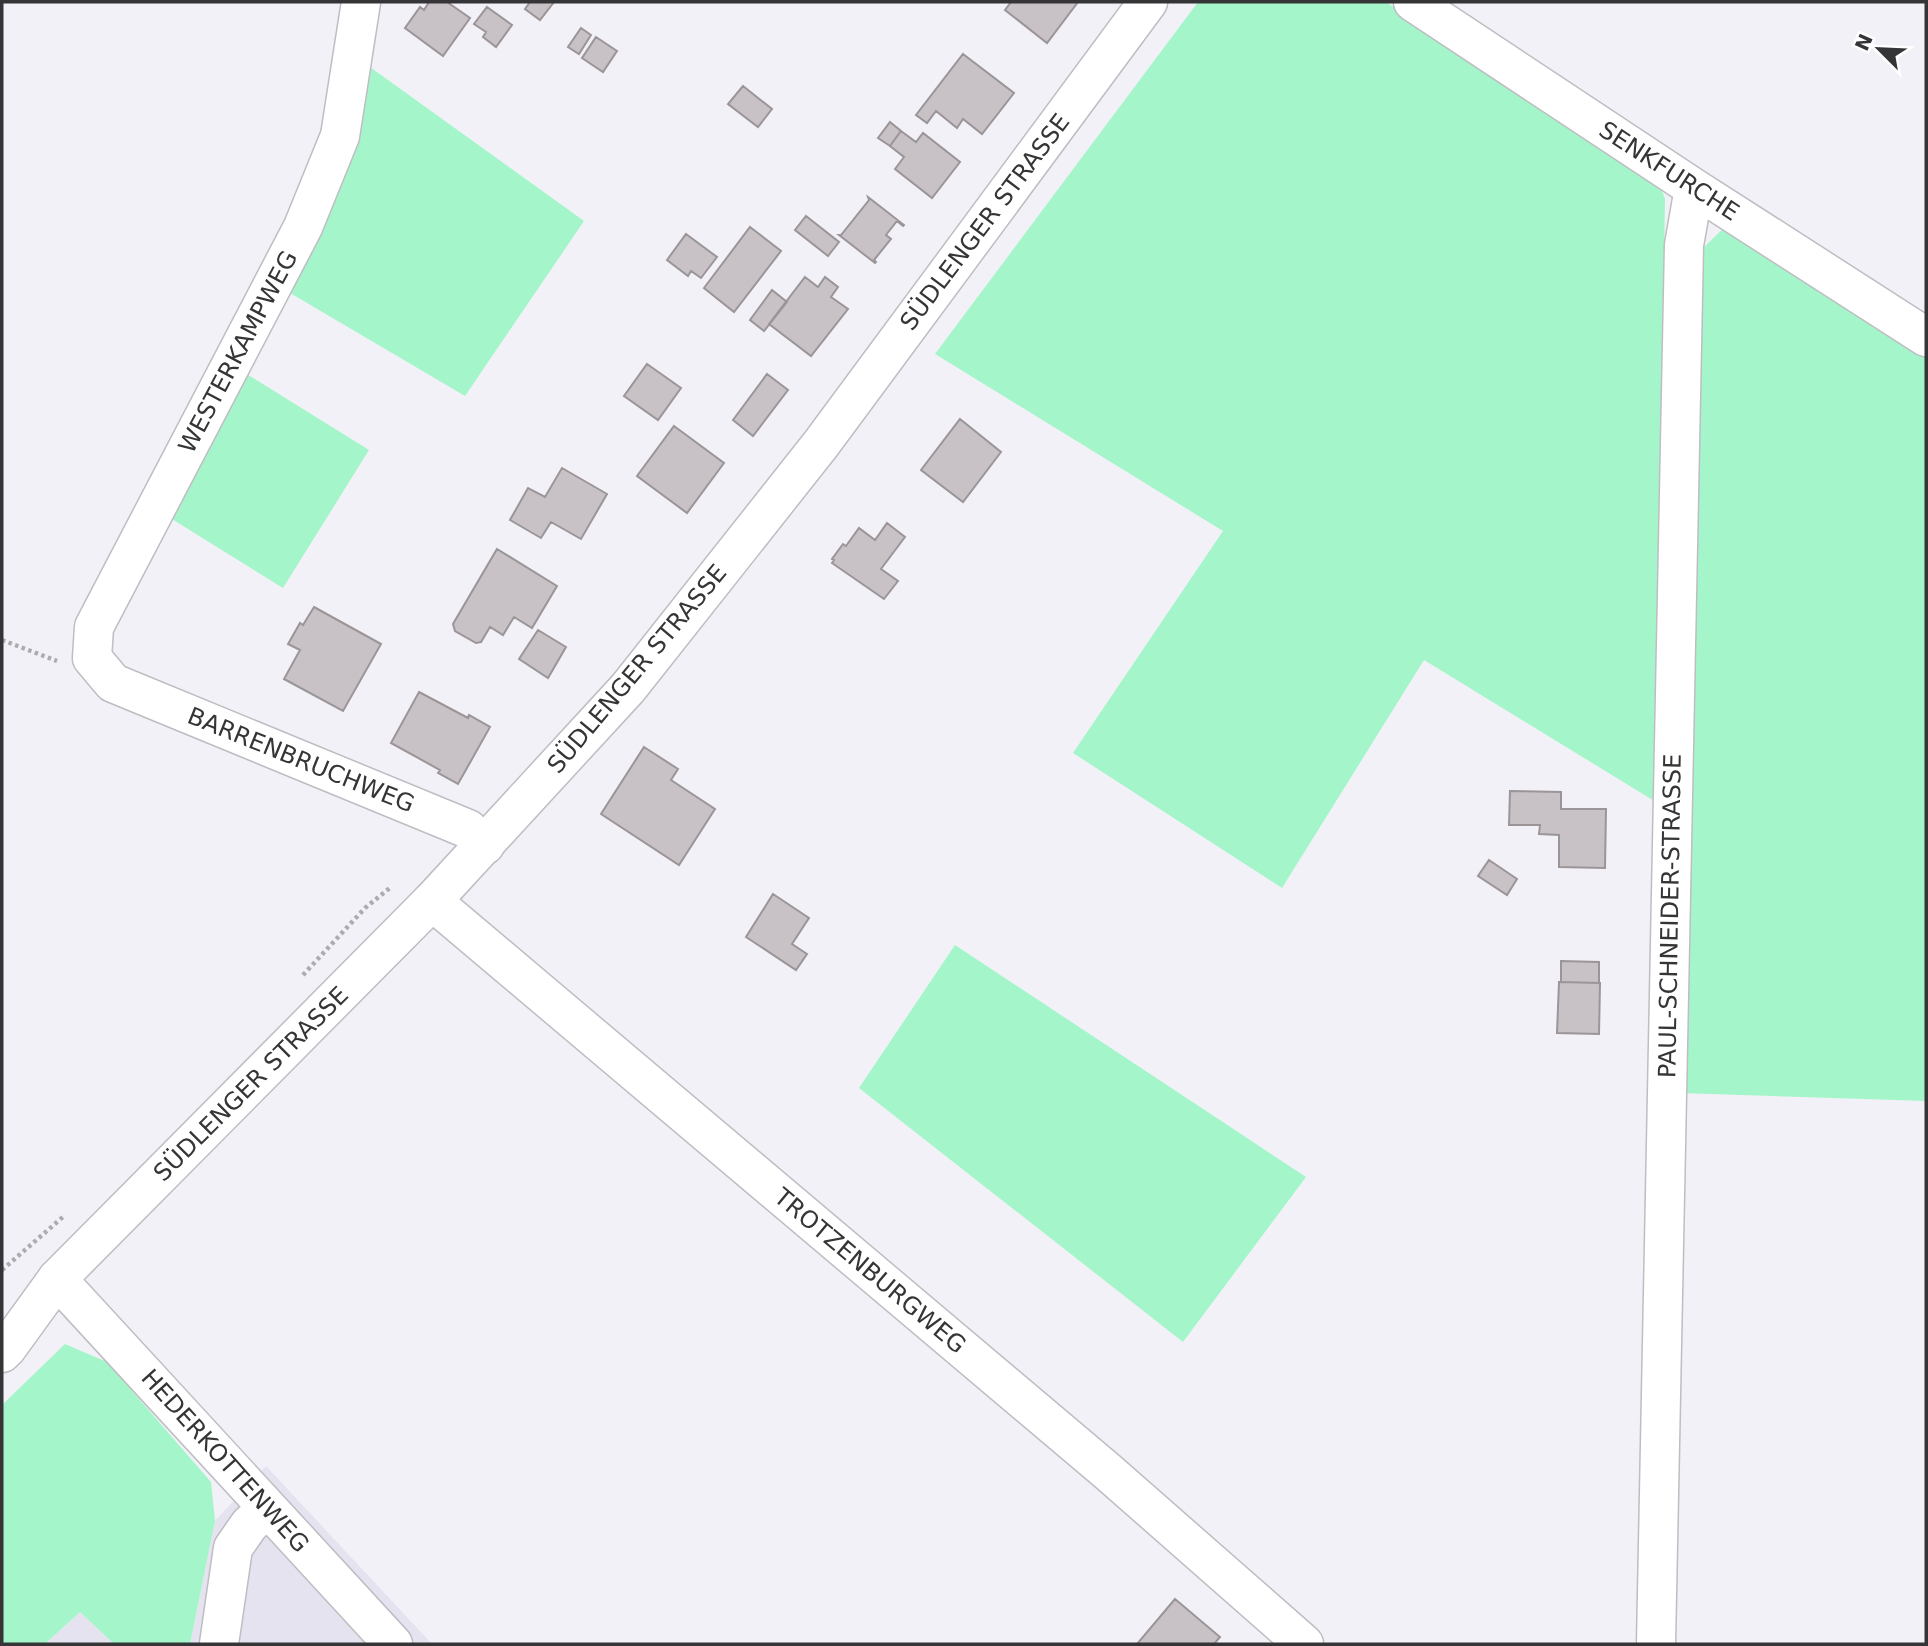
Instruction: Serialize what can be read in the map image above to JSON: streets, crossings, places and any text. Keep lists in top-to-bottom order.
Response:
{
  "streets": {
    "street": [
      "SENKFURCHE",
      "SÜDLENGER STRASSE",
      "WESTERKAMPWEG",
      "BARRENBRUCHWEG",
      "PAUL-SCHNEIDER-STRASSE",
      "TROTZENBURGWEG",
      "HEDERKOTTENWEG"
    ]
  },
  "crossings": [
    ["SENKFURCHE", "PAUL-SCHNEIDER-STRASSE"],
    ["SÜDLENGER STRASSE", "BARRENBRUCHWEG"],
    ["SÜDLENGER STRASSE", "TROTZENBURGWEG"],
    ["SÜDLENGER STRASSE", "HEDERKOTTENWEG"],
    ["WESTERKAMPWEG", "BARRENBRUCHWEG"]
  ],
  "north": "top left"
}
